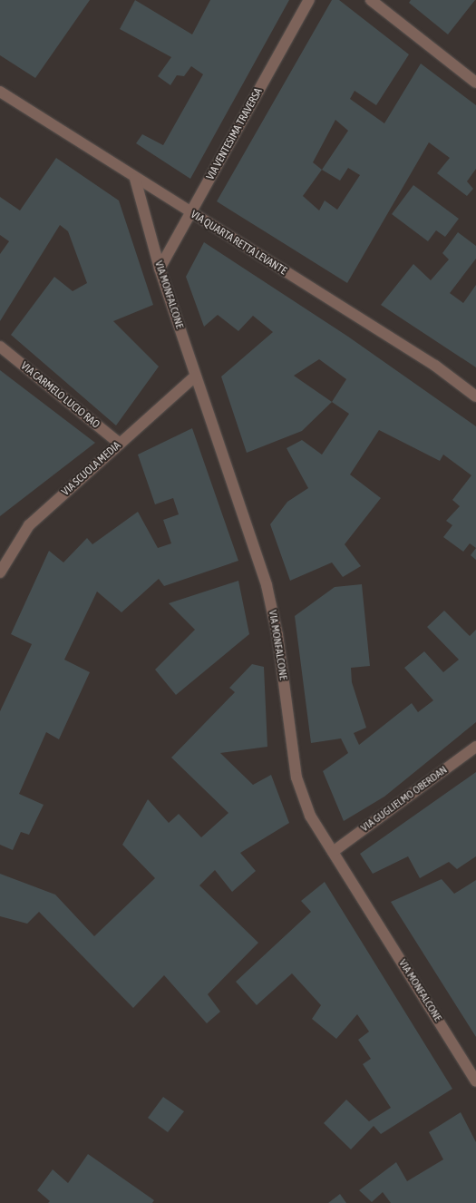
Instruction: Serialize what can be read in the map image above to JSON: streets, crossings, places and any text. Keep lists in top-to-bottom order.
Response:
{
  "streets": {
    "street": [
      "VIA VENTESIMA TRAVERSA",
      "VIA QUARTA RETTA LEVANTE",
      "VIA MONFALCONE",
      "VIA CARMELO LUCIO RAO",
      "VIA SCUOLA MEDIA",
      "VIA GUGLIELMO OBERDAN"
    ]
  },
  "crossings": [
    ["VIA VENTESIMA TRAVERSA", "VIA QUARTA RETTA LEVANTE"],
    ["VIA VENTESIMA TRAVERSA", "VIA MONFALCONE"],
    ["VIA QUARTA RETTA LEVANTE", "VIA MONFALCONE"],
    ["VIA MONFALCONE", "VIA SCUOLA MEDIA"],
    ["VIA MONFALCONE", "VIA GUGLIELMO OBERDAN"],
    ["VIA CARMELO LUCIO RAO", "VIA SCUOLA MEDIA"]
  ]
}
